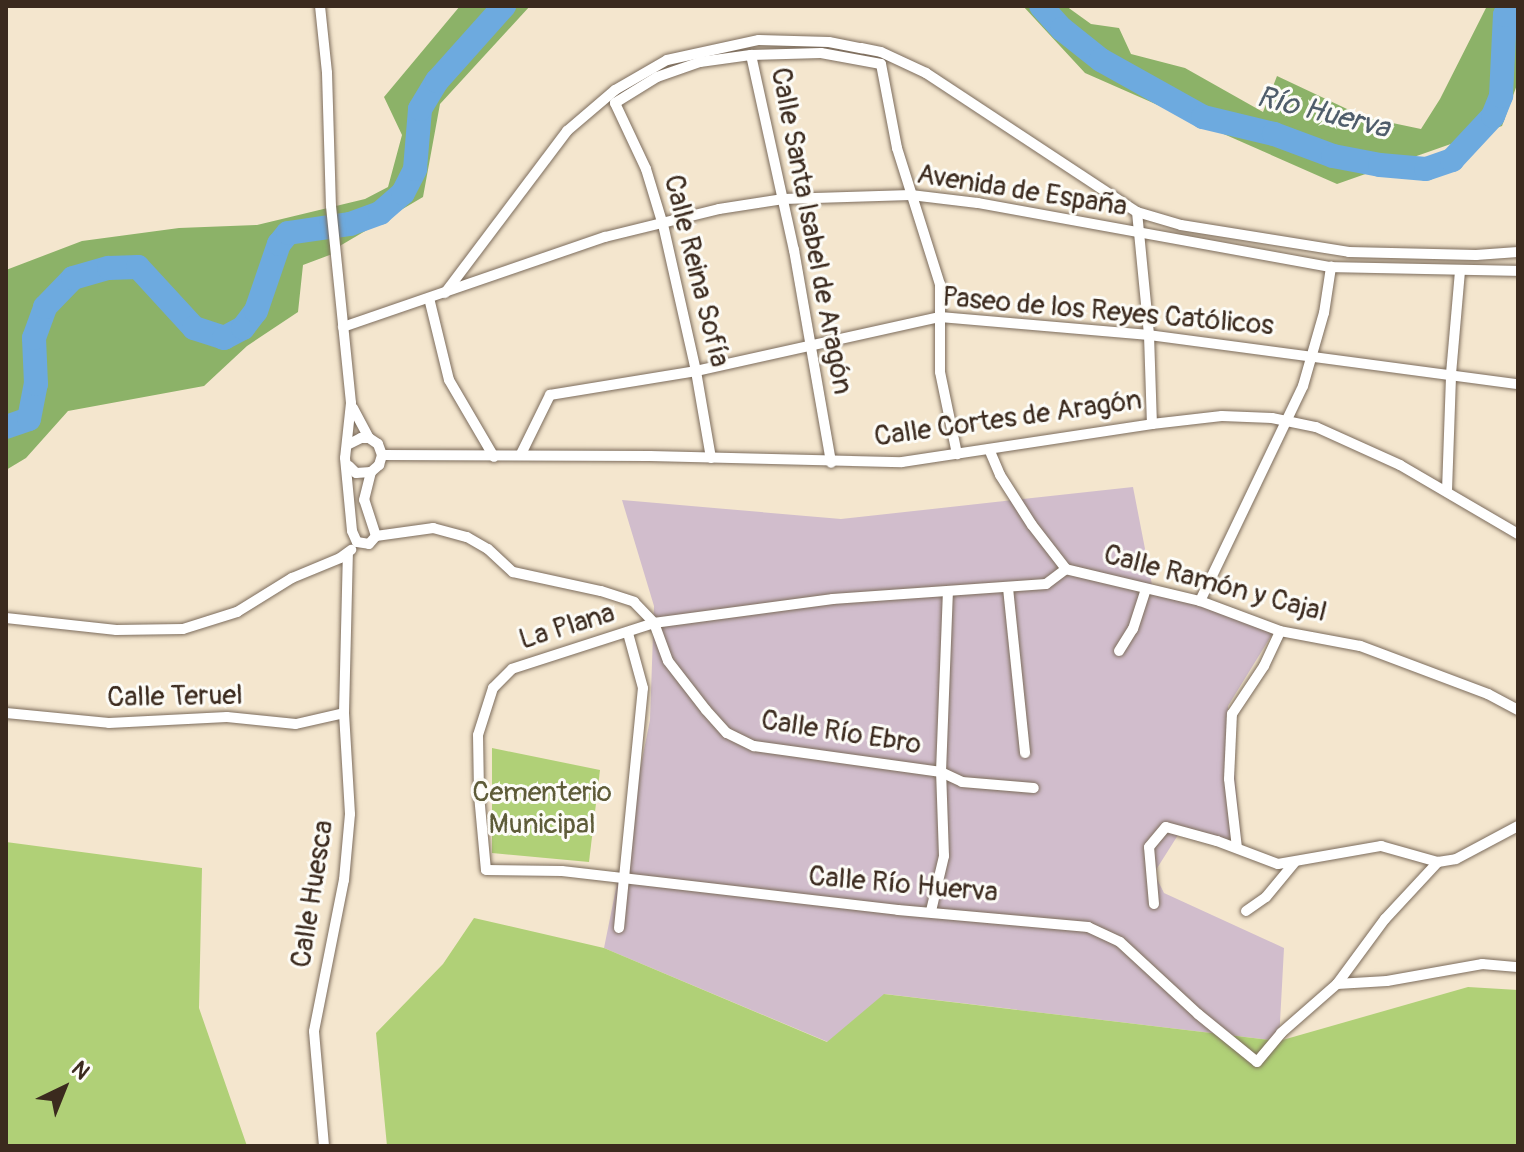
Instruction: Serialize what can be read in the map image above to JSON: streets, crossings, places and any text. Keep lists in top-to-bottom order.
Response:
{
  "streets": {
    "street": [
      "Avenida de España",
      "Calle Santa Isabel de Aragón",
      "Calle Reina Sofía",
      "Paseo de los Reyes Católicos",
      "Calle Cortes de Aragón",
      "Calle Ramón y Cajal",
      "La Plana",
      "Calle Teruel",
      "Calle Río Ebro",
      "Calle Río Huerva",
      "Calle Huesca"
    ]
  },
  "crossings": [
    ["Avenida de España", "Calle Santa Isabel de Aragón"],
    ["Avenida de España", "Calle Reina Sofía"],
    ["Calle Santa Isabel de Aragón", "Calle Reina Sofía"],
    ["Calle Santa Isabel de Aragón", "Paseo de los Reyes Católicos"],
    ["Calle Santa Isabel de Aragón", "Calle Cortes de Aragón"],
    ["Calle Reina Sofía", "Paseo de los Reyes Católicos"],
    ["Calle Reina Sofía", "Calle Cortes de Aragón"],
    ["Paseo de los Reyes Católicos", "Calle Cortes de Aragón"],
    ["Calle Ramón y Cajal", "La Plana"],
    ["Calle Ramón y Cajal", "Calle Río Ebro"],
    ["La Plana", "Calle Río Ebro"],
    ["La Plana", "Calle Río Huerva"],
    ["Calle Teruel", "Calle Huesca"]
  ],
  "water": ["Río Huerva"],
  "parks": ["Cementerio Municipal"],
  "north": "top right"
}
